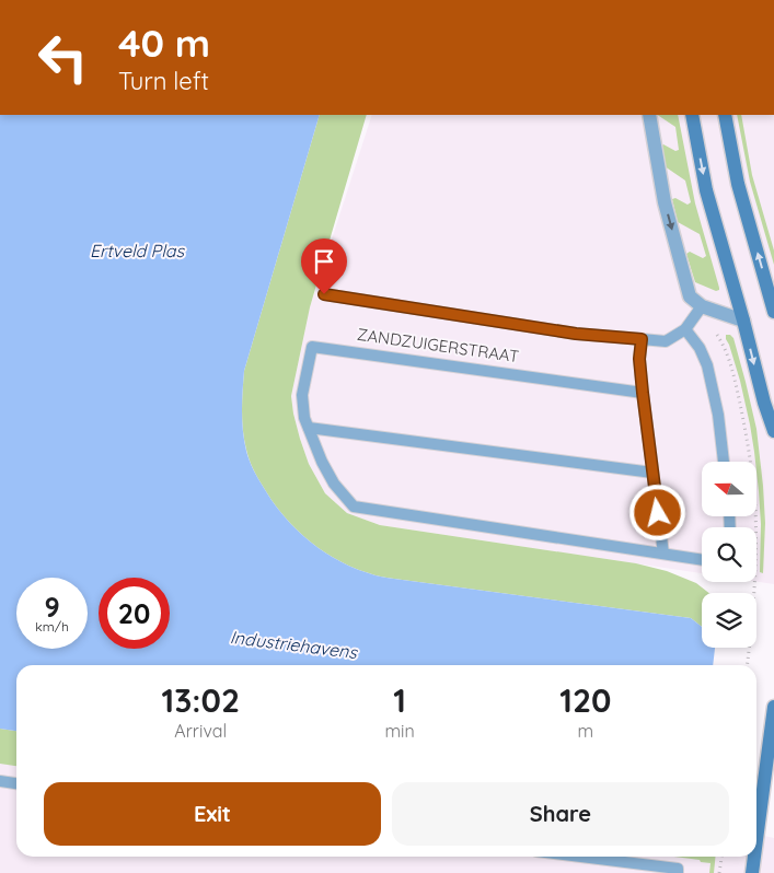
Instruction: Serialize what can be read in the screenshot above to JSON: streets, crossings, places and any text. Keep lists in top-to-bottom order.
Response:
{
  "streets": {
    "lane": ["ZANDZUIGERSTRAAT"]
  },
  "water": ["Ertveld Plas", "Industriehavens"],
  "north": "left",
  "page": {
    "turn": ["40 m", "Turn left"],
    "speed": "9 km/h",
    "limit": "20",
    "eta": [
      "13:02",
      "Arrival",
      "1",
      "min",
      "120",
      "m"
    ],
    "buttons": ["Exit", "Share"]
  }
}
